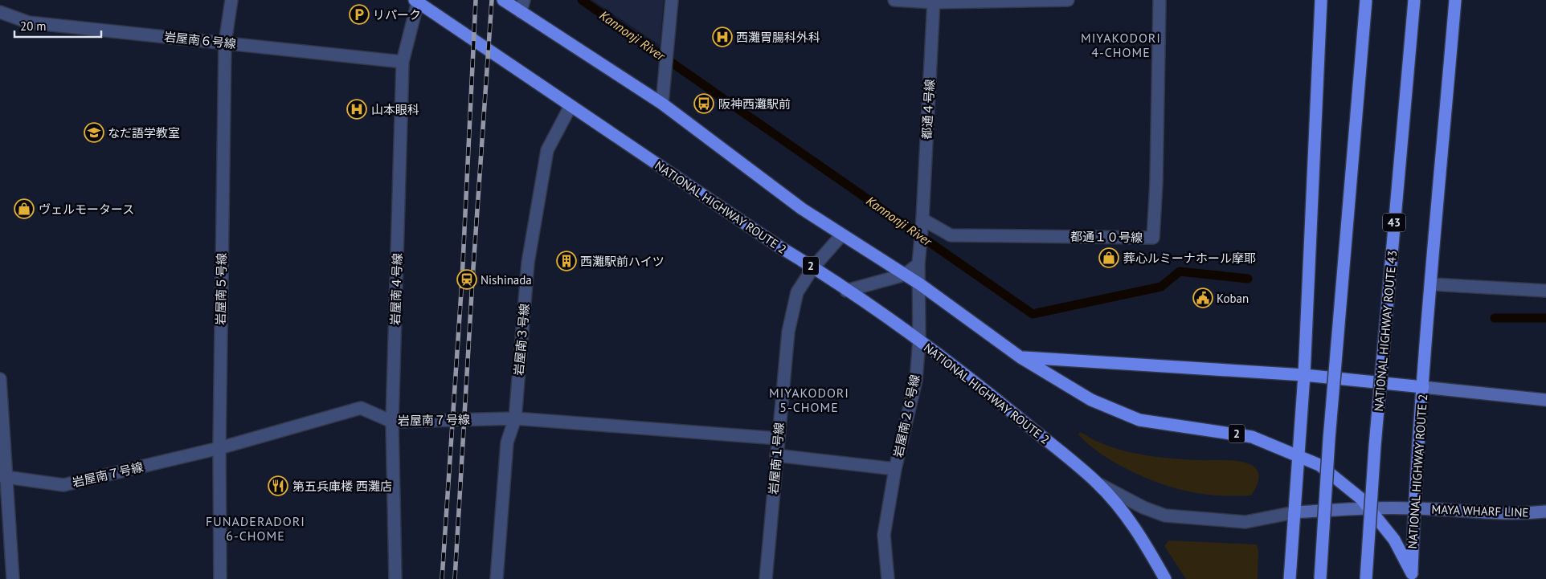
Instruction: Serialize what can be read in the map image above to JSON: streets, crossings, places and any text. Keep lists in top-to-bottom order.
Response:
{
  "streets": {
    "highway": [
      "NATIONAL HIGHWAY ROUTE 2",
      "43",
      "2",
      "NATIONAL HIGHWAY ROUTE 43"
    ],
    "main road": ["MAYA WHARF LINE"],
    "street": [
      "岩屋南６号線",
      "都通４号線",
      "都通１０号線",
      "岩屋南５号線",
      "岩屋南４号線",
      "岩屋南３号線",
      "岩屋南２６号線",
      "岩屋南７号線",
      "岩屋南１号線"
    ]
  },
  "crossings": [
    ["岩屋南６号線", "岩屋南５号線"],
    ["岩屋南６号線", "岩屋南４号線"],
    ["都通４号線", "都通１０号線"],
    ["都通４号線", "2"],
    ["都通４号線", "岩屋南２６号線"],
    ["NATIONAL HIGHWAY ROUTE 2", "2"],
    ["NATIONAL HIGHWAY ROUTE 2", "岩屋南４号線"],
    ["NATIONAL HIGHWAY ROUTE 2", "岩屋南３号線"],
    ["NATIONAL HIGHWAY ROUTE 2", "岩屋南２６号線"],
    ["NATIONAL HIGHWAY ROUTE 2", "岩屋南１号線"],
    ["NATIONAL HIGHWAY ROUTE 2", "MAYA WHARF LINE"],
    ["2", "岩屋南２６号線"],
    ["2", "岩屋南１号線"],
    ["2", "MAYA WHARF LINE"],
    ["岩屋南５号線", "岩屋南７号線"],
    ["岩屋南４号線", "岩屋南７号線"],
    ["岩屋南３号線", "岩屋南７号線"],
    ["岩屋南２６号線", "岩屋南１号線"],
    ["岩屋南７号線", "岩屋南１号線"]
  ],
  "districts": ["MIYAKODORI 4-CHOME", "MIYAKODORI 5-CHOME", "FUNADERADORI 6-CHOME"],
  "water": ["Kannonji River"],
  "places": {
    "parking": ["リパーク"],
    "hospital": ["西灘胃腸科外科", "山本眼科"],
    "bus stop": ["阪神西灘駅前"],
    "school or university": ["なだ語学教室"],
    "shop": ["ヴェルモータース", "葬心ルミーナホール摩耶"],
    "building": ["西灘駅前ハイツ"],
    "station": ["Nishinada"],
    "public building": ["Koban"],
    "restaurant": ["第五兵庫楼 西灘店"]
  },
  "scale_bar": "20 m"
}
